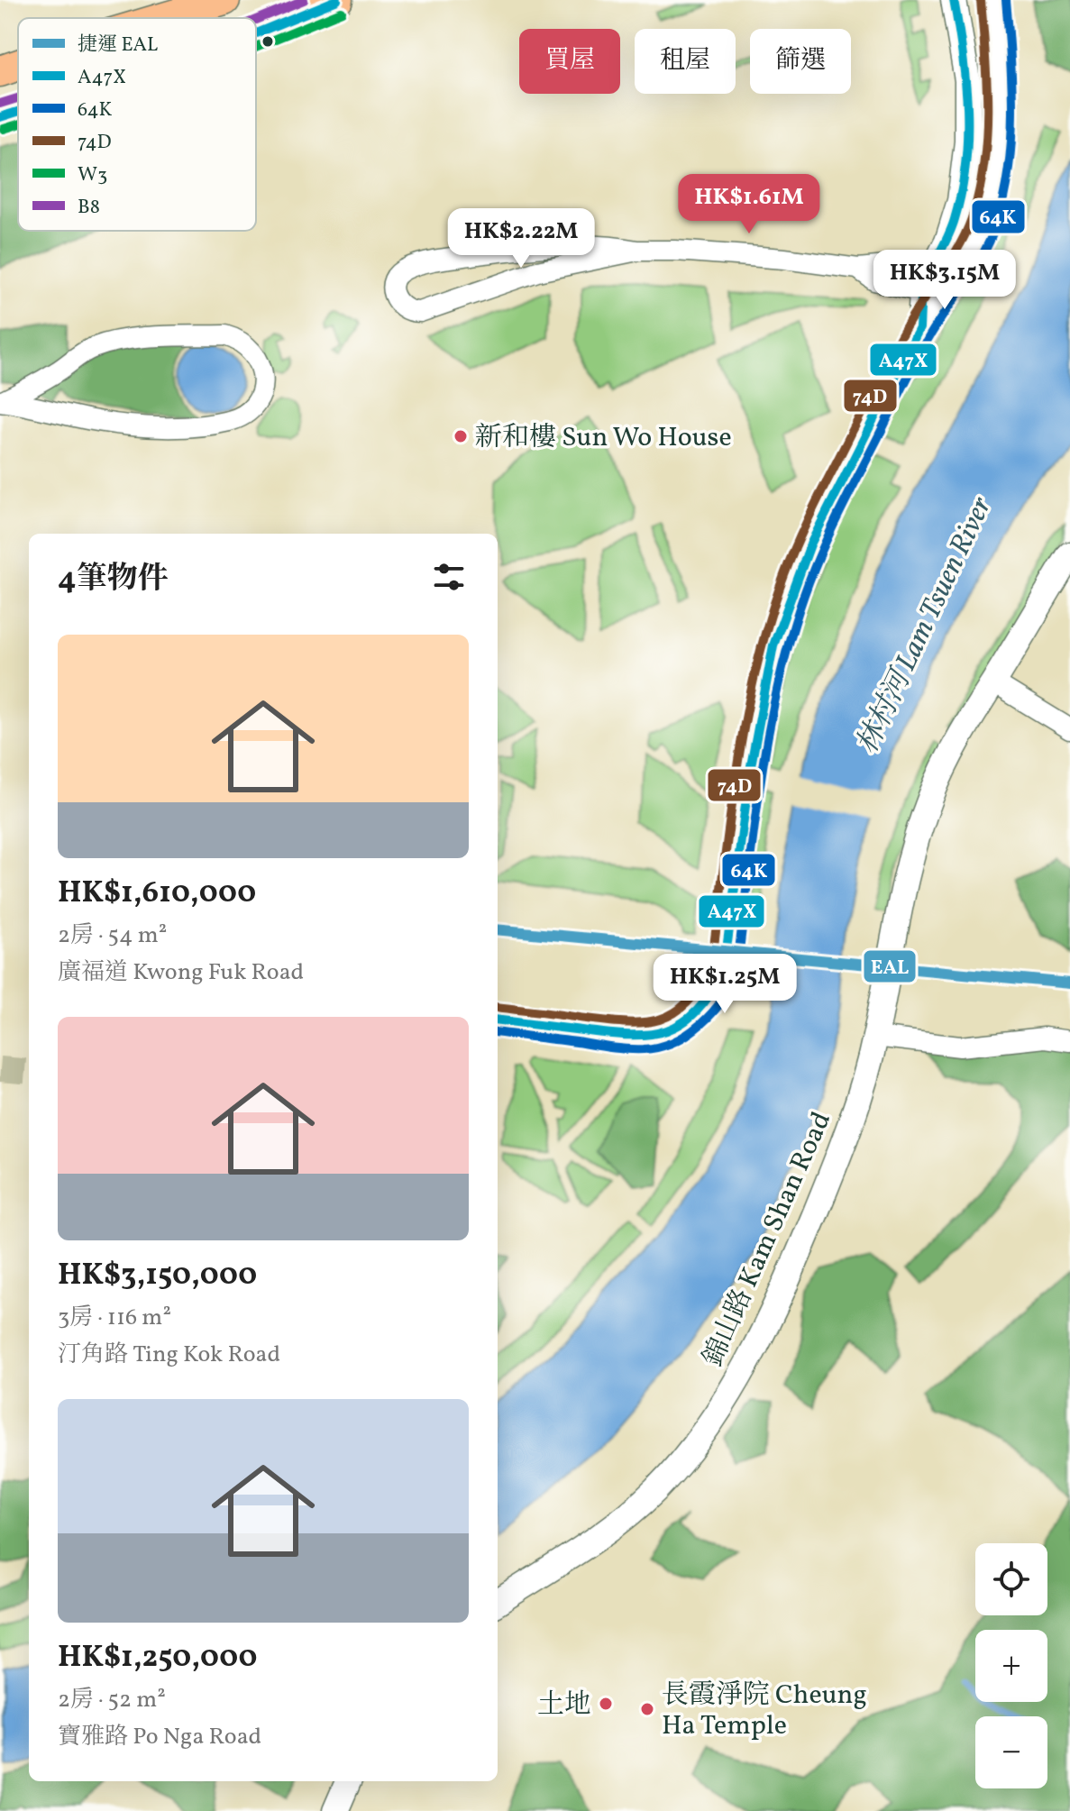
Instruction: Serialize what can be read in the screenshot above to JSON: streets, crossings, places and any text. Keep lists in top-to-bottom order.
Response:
{
  "streets": {
    "street": ["錦山路 Kam Shan Road"]
  },
  "water": ["林村河 Lam Tsuen River"],
  "places": ["新和樓 Sun Wo House", "土地", "長霞淨院 Cheung Ha Temple"],
  "lines": [
    "transit line A47X",
    "transit line 64K",
    "transit line B8",
    "transit line 74D",
    "transit line W3",
    "metro line EAL"
  ],
  "legend": [
    "捷運 EAL",
    "A47X",
    "64K",
    "74D",
    "W3",
    "B8"
  ],
  "page": {
    "chip": ["買屋", "租屋", "篩選"],
    "price": [
      "HK$1.61M",
      "HK$2.22M",
      "HK$3.15M",
      "HK$1.25M"
    ],
    "heading": "4筆物件",
    "list": [
      {
        "name": "HK$1,610,000",
        "note": "2房 · 54 m² · 廣福道 Kwong Fuk Road"
      },
      {
        "name": "HK$3,150,000",
        "note": "3房 · 116 m² · 汀角路 Ting Kok Road"
      },
      {
        "name": "HK$1,250,000",
        "note": "2房 · 52 m² · 寶雅路 Po Nga Road"
      }
    ],
    "map_buttons": ["+", "−"]
  }
}
